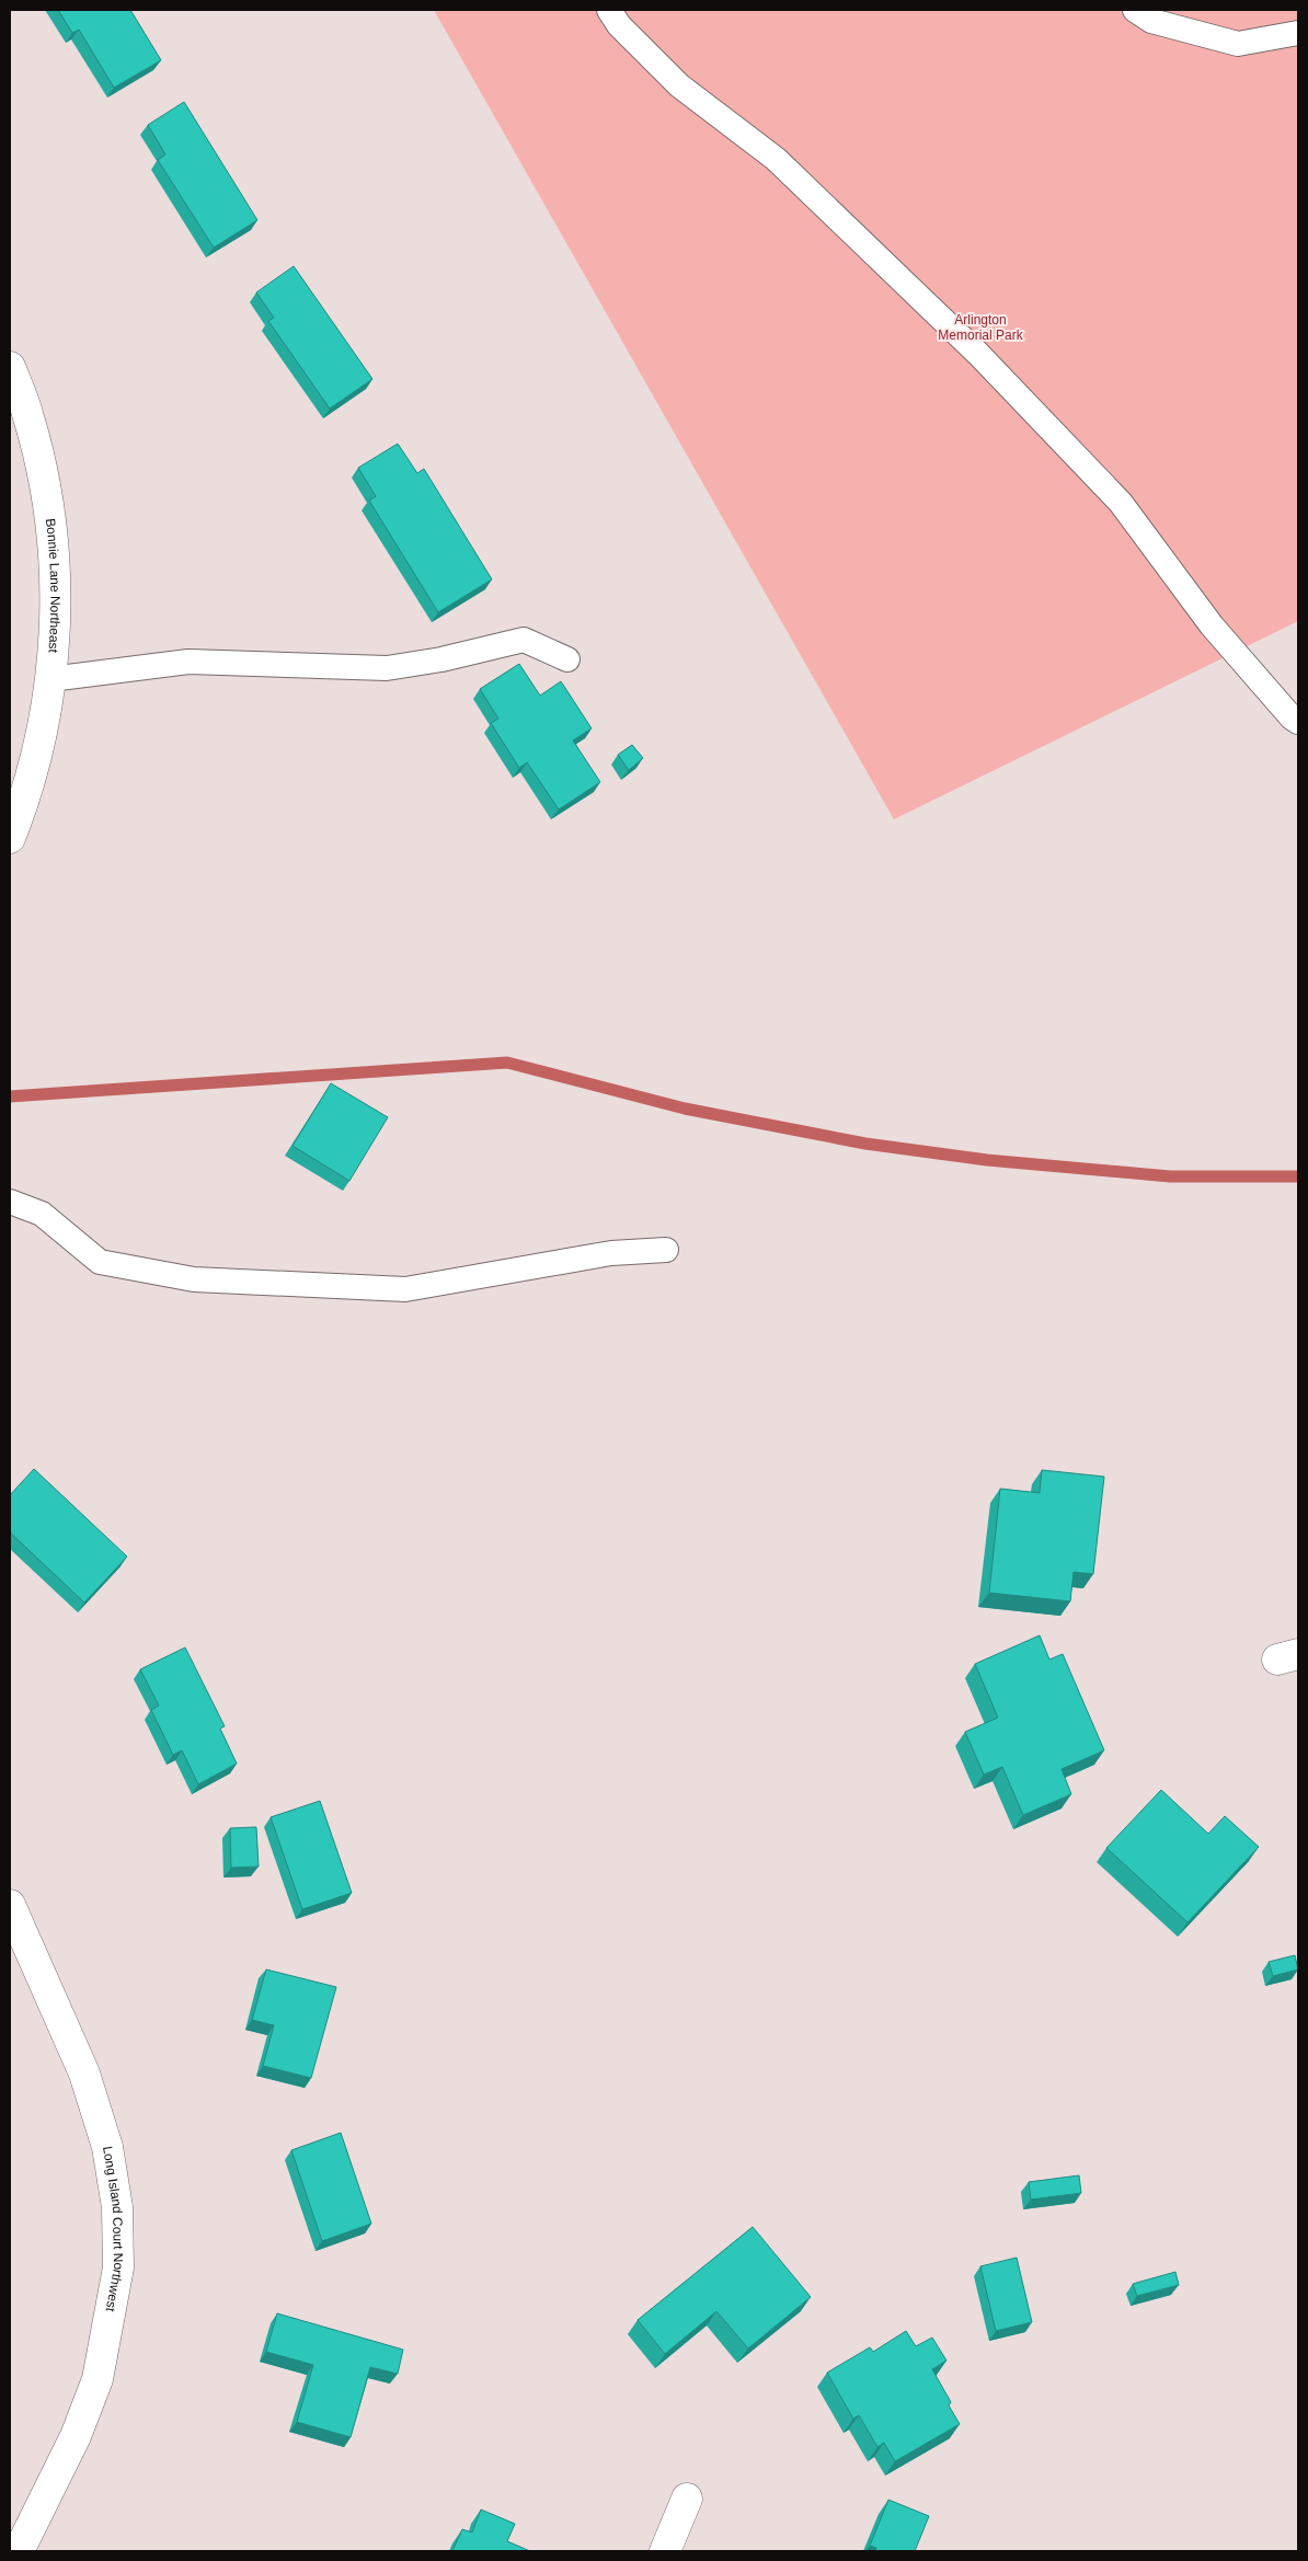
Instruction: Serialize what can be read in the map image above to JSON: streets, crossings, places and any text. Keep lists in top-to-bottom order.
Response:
{
  "streets": {
    "street": ["Bonnie Lane Northeast", "Long Island Court Northwest"]
  },
  "parks": ["Arlington Memorial Park"]
}
